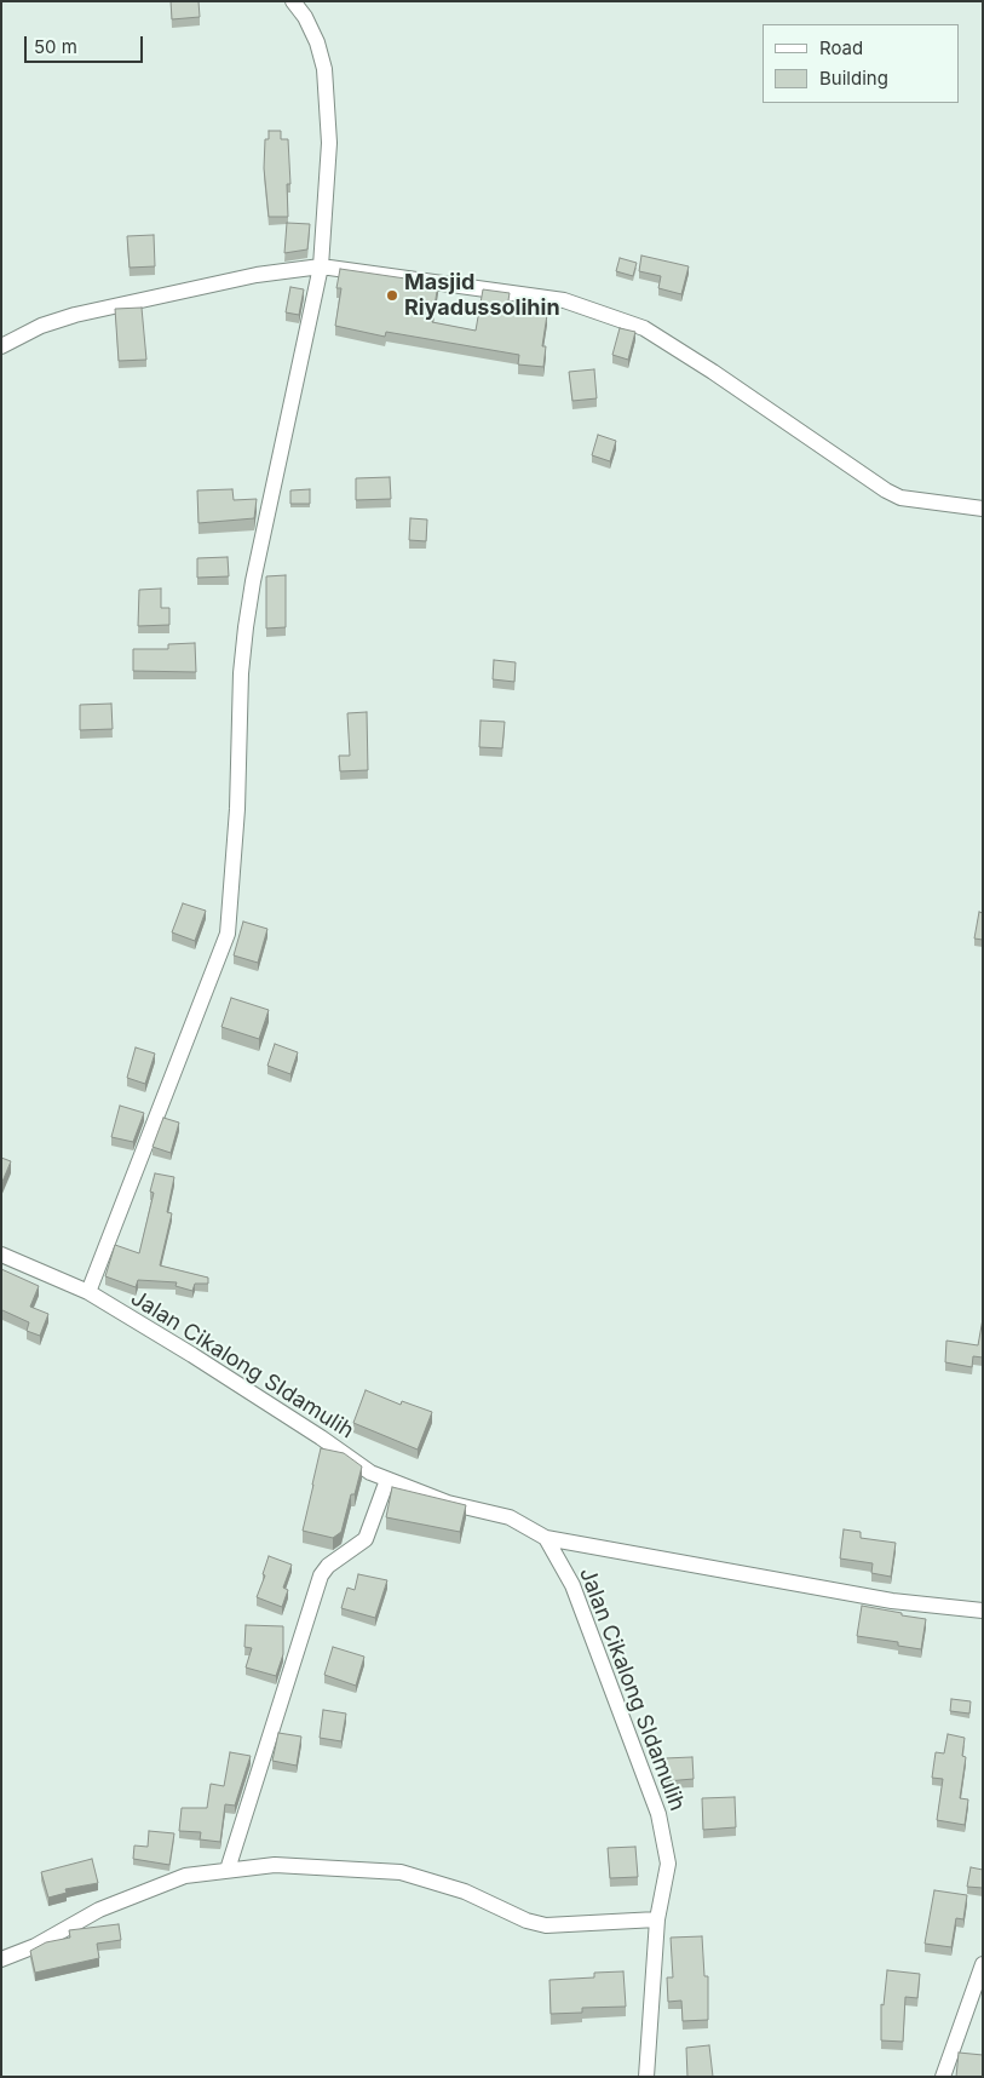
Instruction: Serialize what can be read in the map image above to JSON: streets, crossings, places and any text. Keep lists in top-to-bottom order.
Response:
{
  "streets": {
    "street": ["Jalan Cikalong SIdamulih"]
  },
  "places": ["Masjid Riyadussolihin"],
  "legend": ["Road", "Building"],
  "scale_bar": "50 m"
}
